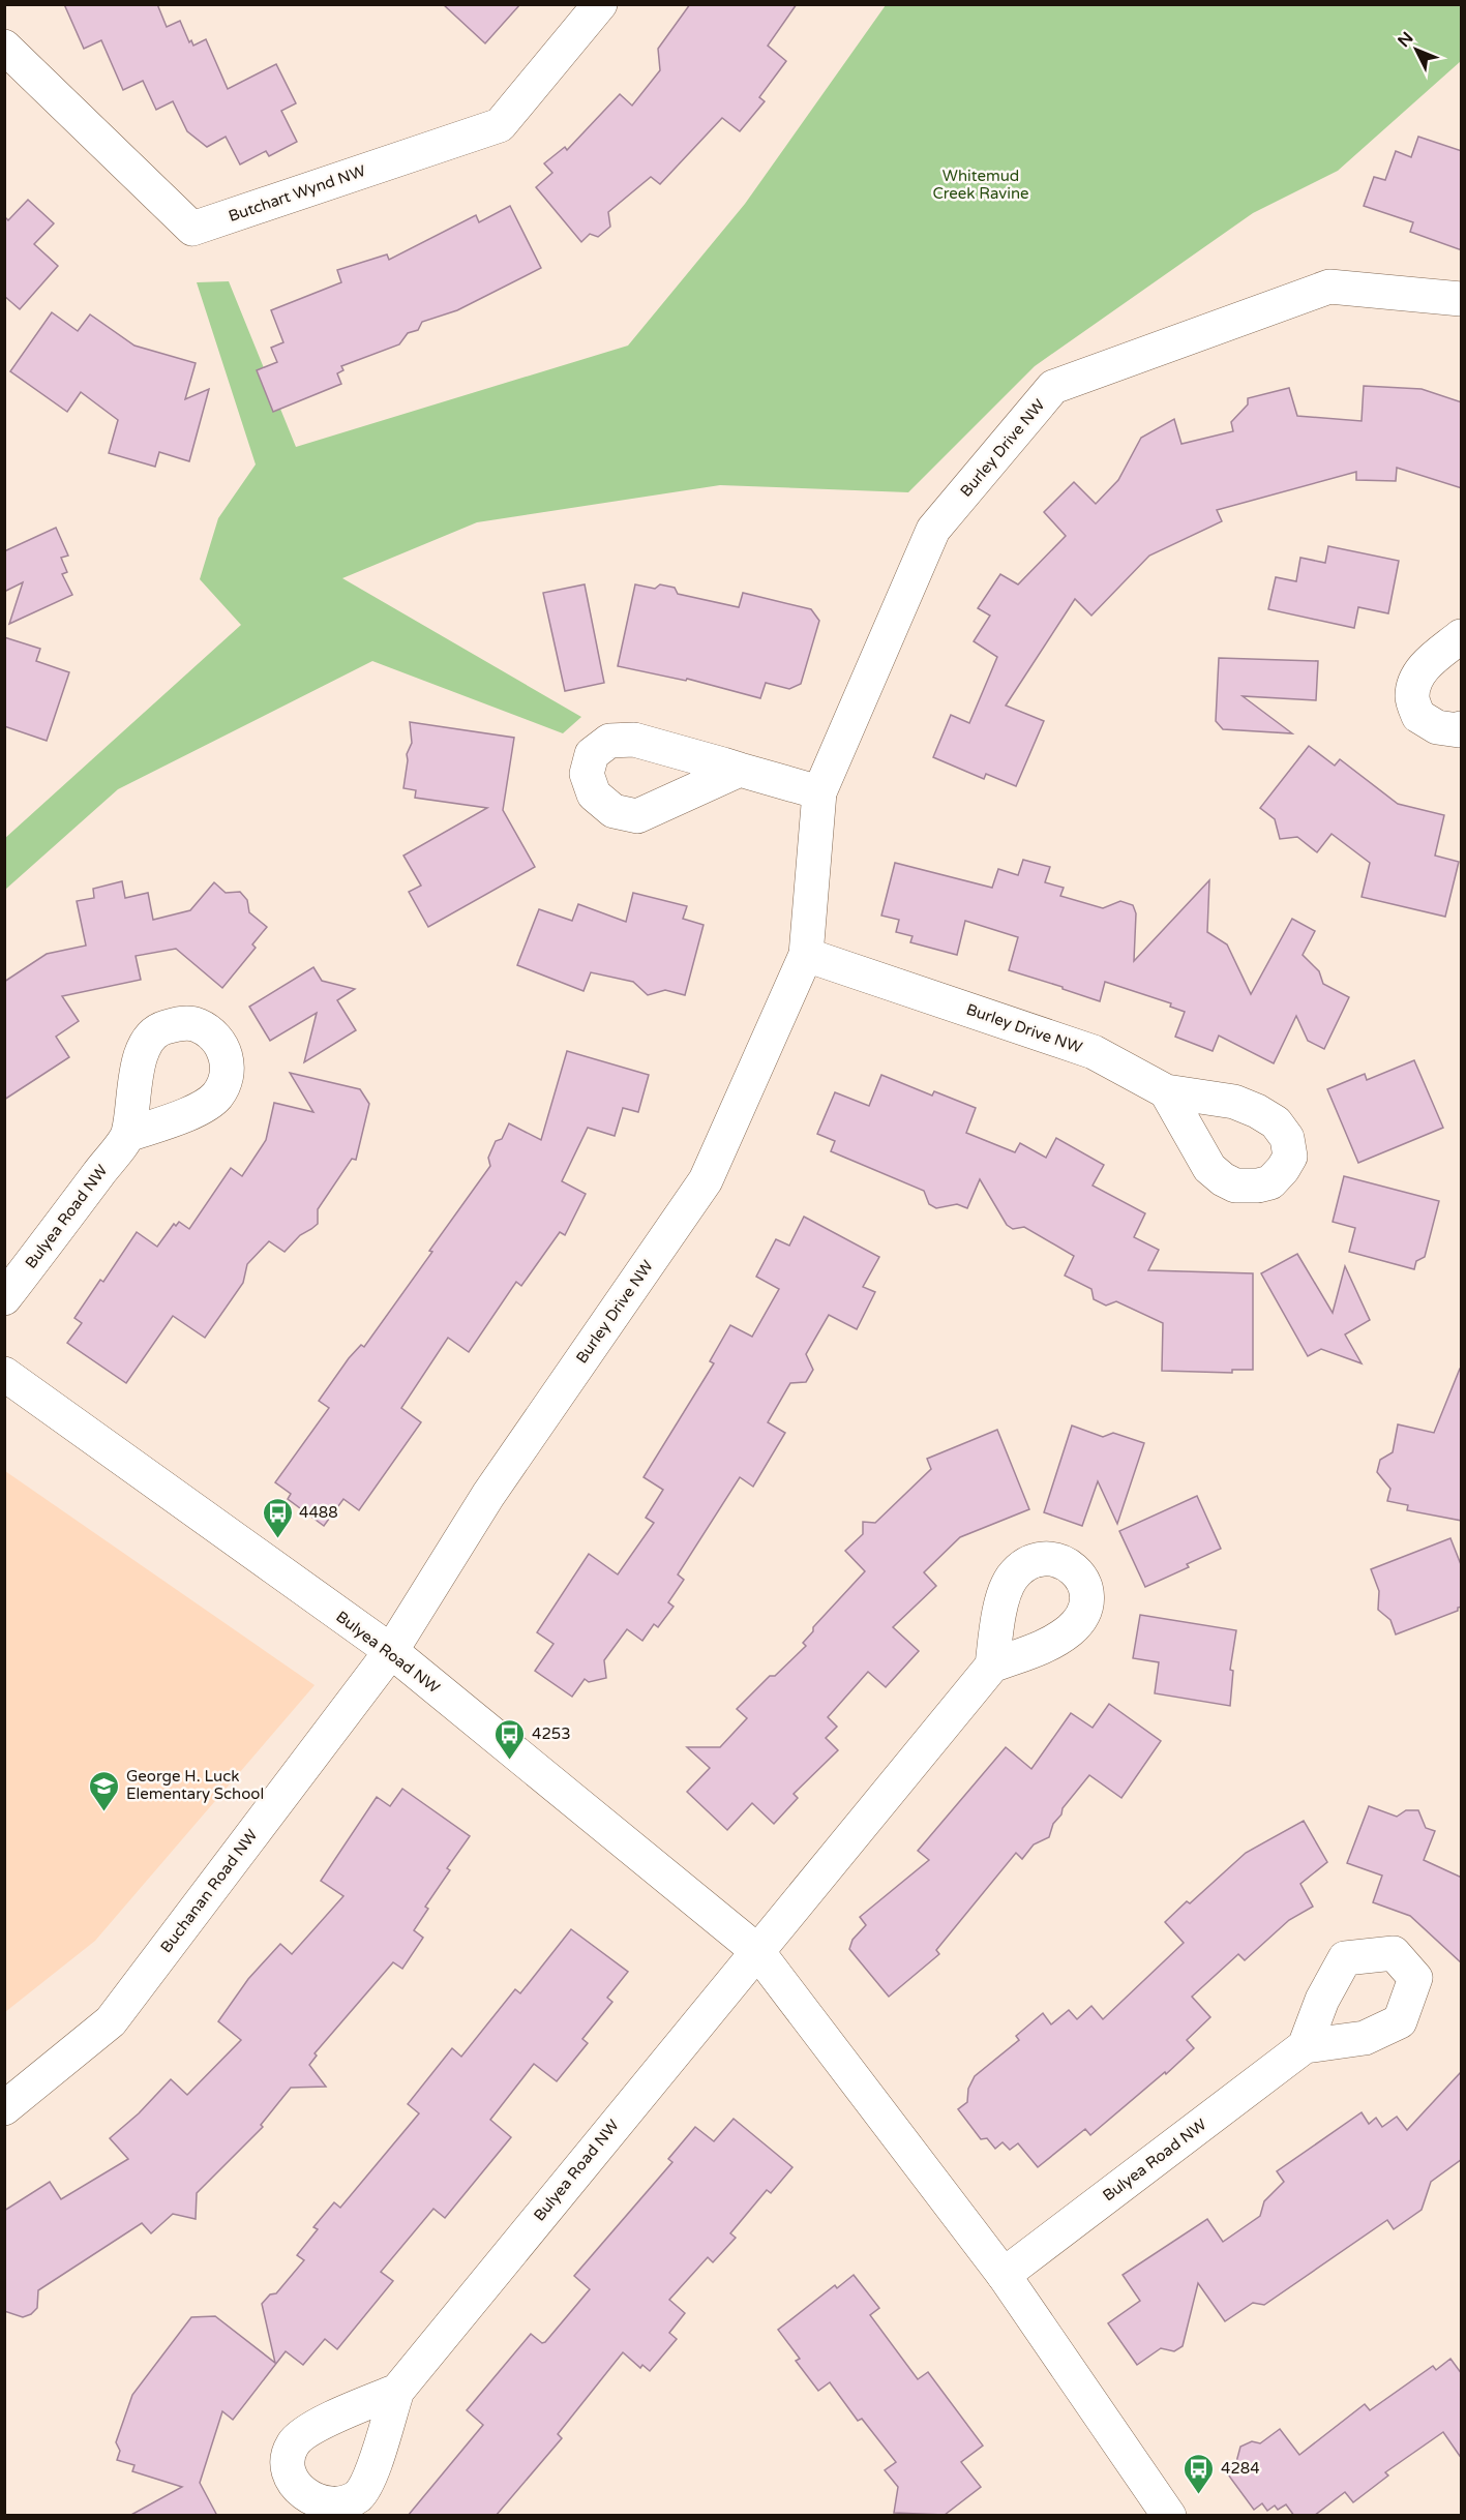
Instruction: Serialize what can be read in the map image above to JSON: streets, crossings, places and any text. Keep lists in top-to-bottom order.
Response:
{
  "streets": {
    "street": [
      "Butchart Wynd NW",
      "Burley Drive NW",
      "Bulyea Road NW",
      "Buchanan Road NW"
    ]
  },
  "crossings": [
    ["Burley Drive NW", "Bulyea Road NW"],
    ["Burley Drive NW", "Buchanan Road NW"],
    ["Bulyea Road NW", "Buchanan Road NW"]
  ],
  "parks": ["Whitemud Creek Ravine"],
  "places": {
    "bus stop": ["4488", "4253", "4284"],
    "school or university": ["George H. Luck Elementary School"]
  },
  "north": "top left"
}
